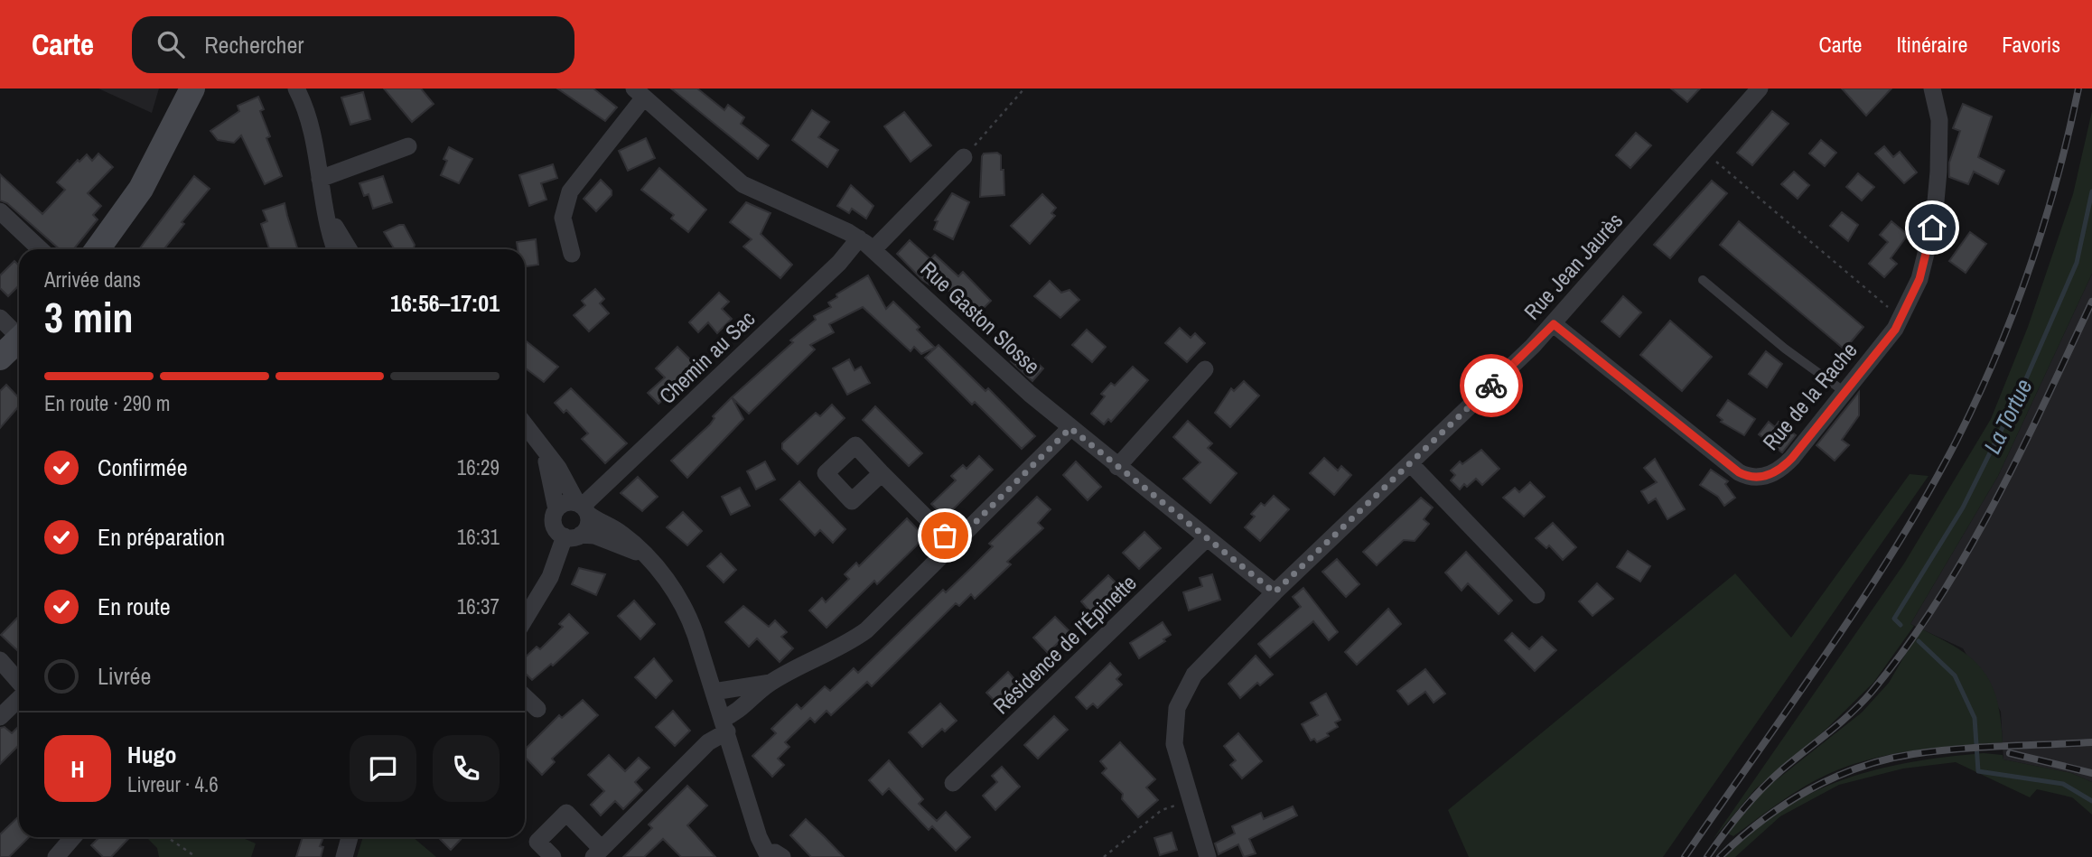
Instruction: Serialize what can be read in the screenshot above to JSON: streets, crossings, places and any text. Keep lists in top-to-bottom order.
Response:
{
  "streets": {
    "street": [
      "Rue Jean Jaurès",
      "Rue Gaston Slosse",
      "Chemin au Sac",
      "Rue de la Rache",
      "Résidence de l’Épinette"
    ]
  },
  "crossings": [
    ["Rue Jean Jaurès", "Rue Gaston Slosse"],
    ["Rue Jean Jaurès", "Rue de la Rache"],
    ["Rue Gaston Slosse", "Chemin au Sac"],
    ["Rue Gaston Slosse", "Résidence de l’Épinette"]
  ],
  "water": ["La Tortue"],
  "page": {
    "header": "Carte",
    "search": "Rechercher",
    "nav": ["Carte", "Itinéraire", "Favoris"],
    "heading": ["3 min", "Arrivée dans", "16:56–17:01"],
    "panel": ["Hugo", "Livreur · 4.6"],
    "bar": "En route · 290 m",
    "list": [
      ["Confirmée", "16:29"],
      ["En préparation", "16:31"],
      ["En route", "16:37"],
      "Livrée"
    ],
    "round": "H"
  }
}
